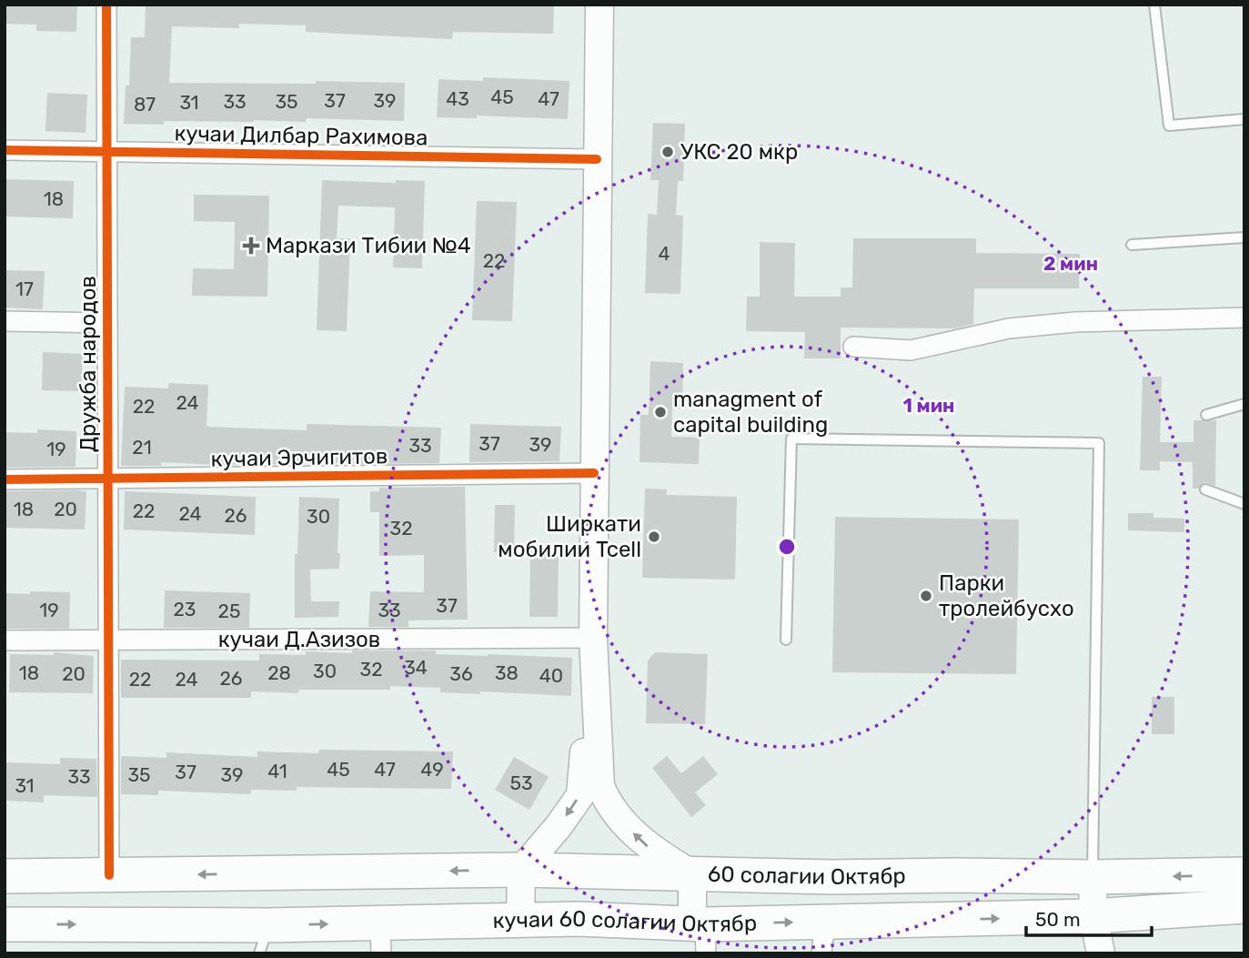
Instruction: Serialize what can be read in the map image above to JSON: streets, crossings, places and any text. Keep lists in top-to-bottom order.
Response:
{
  "streets": {
    "highway": ["60 солагии Октябр", "кучаи 60 солагии Октябр"],
    "street": [
      "кучаи Дилбар Рахимова",
      "Дружба народов",
      "кучаи Эрчигитов",
      "кучаи Д.Азизов"
    ]
  },
  "crossings": [
    ["кучаи Дилбар Рахимова", "Дружба народов"],
    ["Дружба народов", "кучаи Эрчигитов"],
    ["Дружба народов", "кучаи Д.Азизов"]
  ],
  "places": {
    "other": [
      "УКС 20 мкр",
      "managment of capital building",
      "Ширкати мобилии Tcell",
      "Парки тролейбусхо"
    ],
    "health": ["Маркази Тибии №4"]
  },
  "house_numbers": [
    "45",
    "43",
    "47",
    "37",
    "39",
    "33",
    "35",
    "31",
    "87",
    "18",
    "4",
    "22",
    "17",
    "24",
    "22",
    "37",
    "39",
    "33",
    "21",
    "19",
    "18",
    "20",
    "22",
    "24",
    "26",
    "30",
    "32",
    "37",
    "23",
    "19",
    "33",
    "25",
    "34",
    "32",
    "30",
    "18",
    "28",
    "38",
    "20",
    "36",
    "40",
    "26",
    "22",
    "24",
    "45",
    "47",
    "49",
    "41",
    "37",
    "35",
    "39",
    "33",
    "53",
    "31"
  ],
  "scale_bar": "50 m",
  "rings": ["2 мин", "1 мин"]
}
